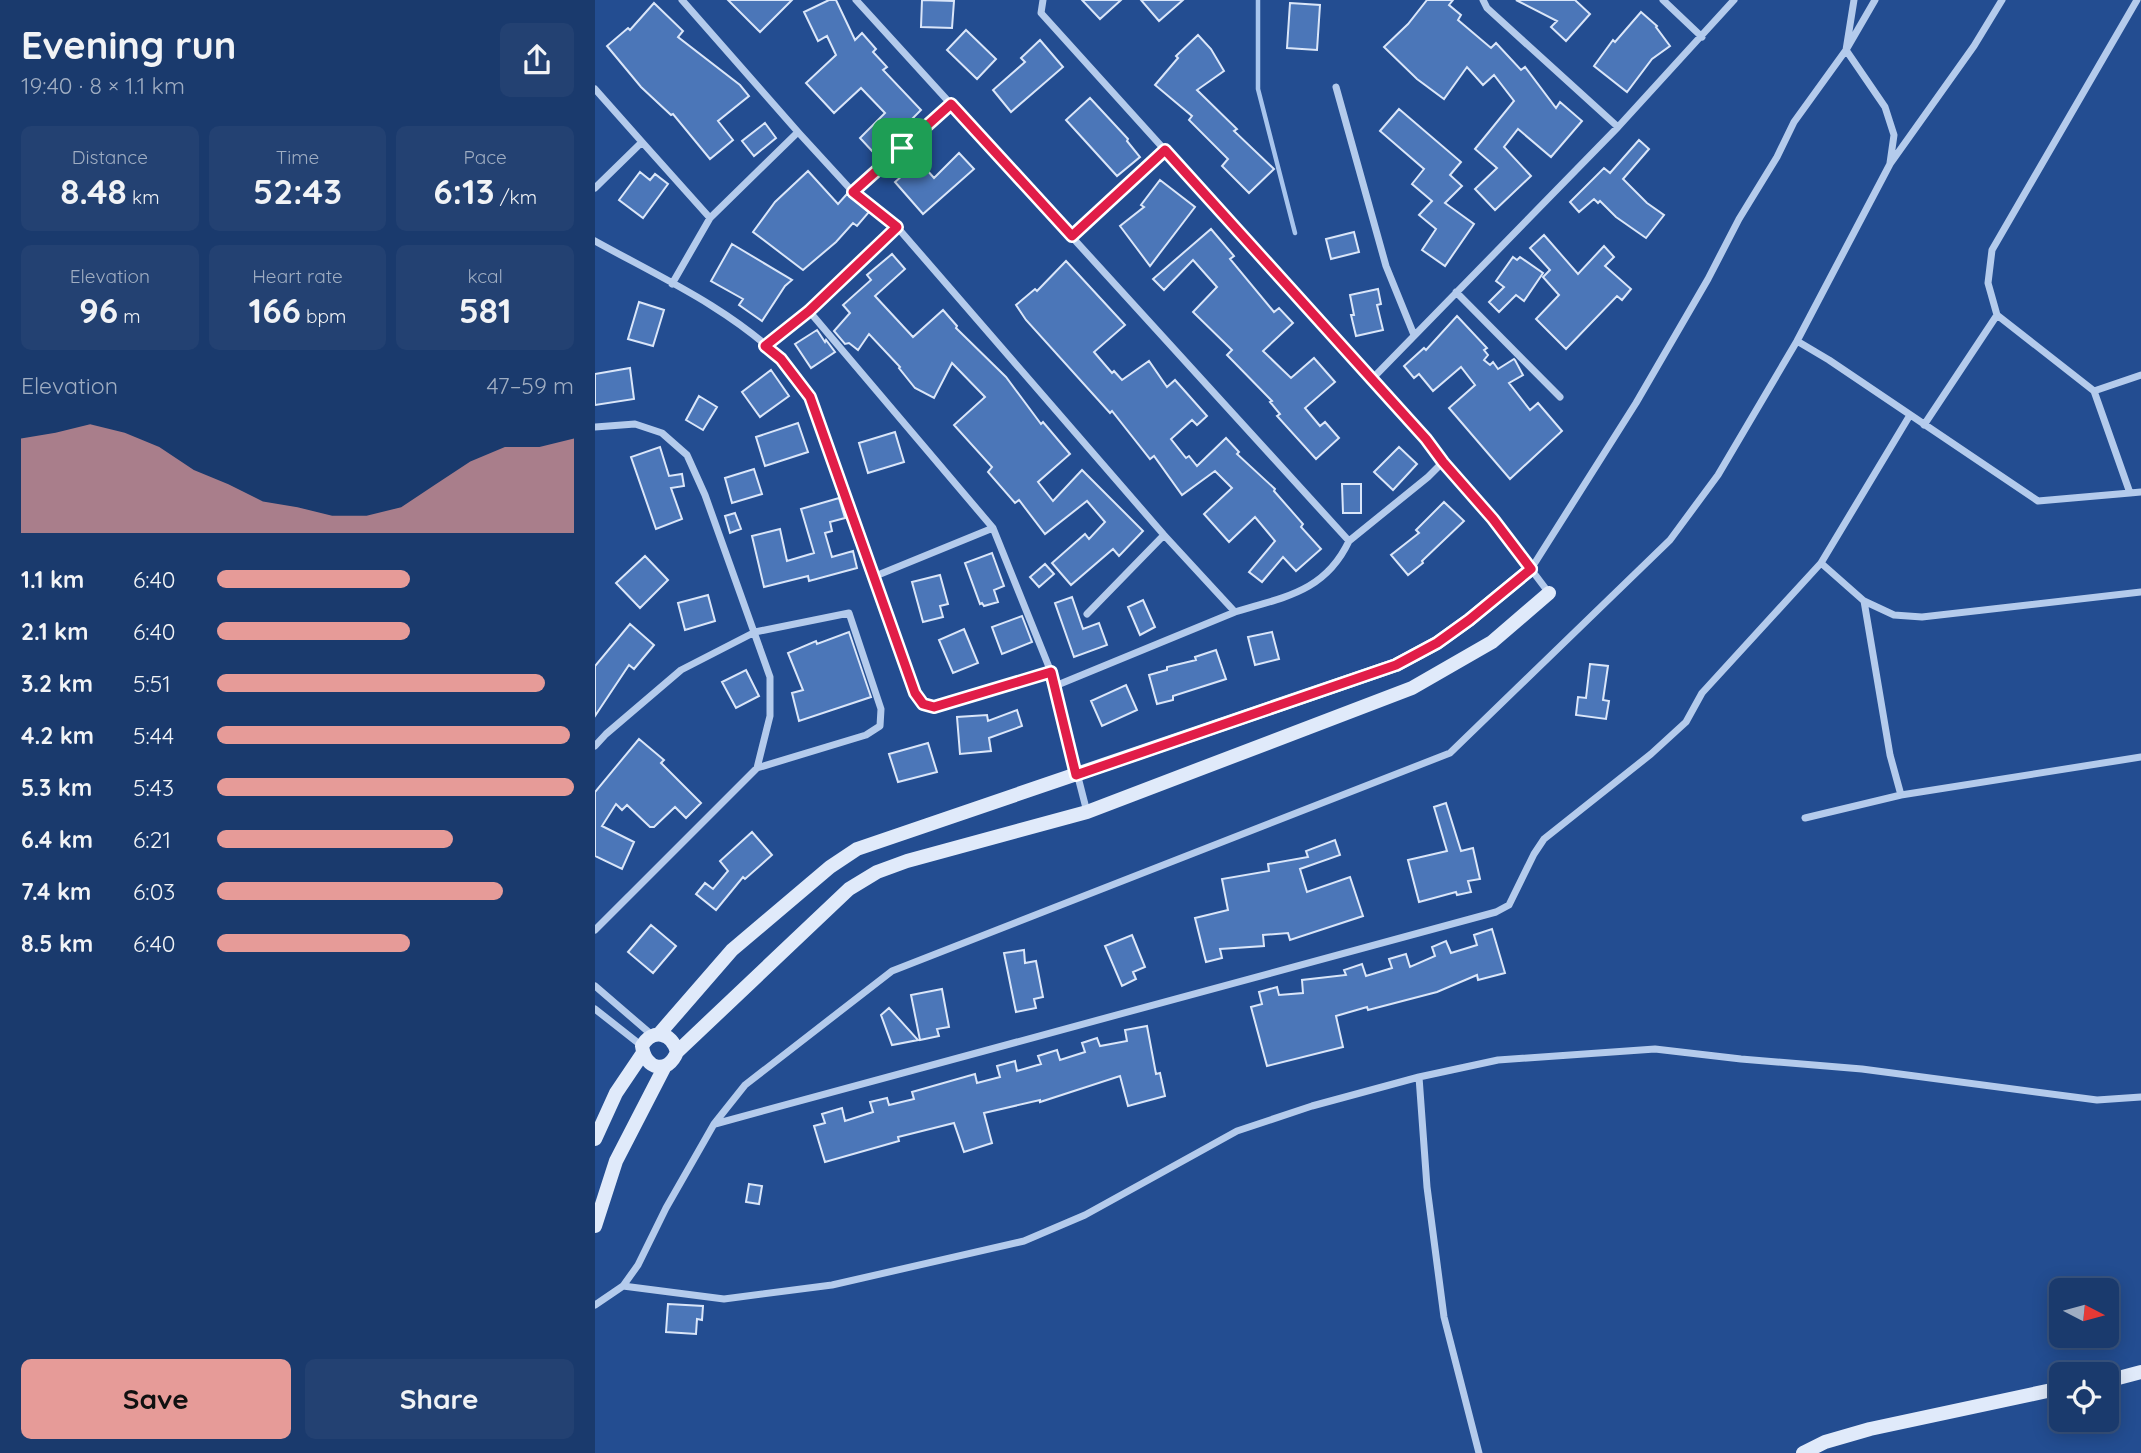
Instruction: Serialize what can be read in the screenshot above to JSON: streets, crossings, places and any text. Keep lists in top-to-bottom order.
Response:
{
  "north": "right",
  "page": {
    "heading": ["Evening run", "19:40 · 8 × 1.1 km"],
    "stats": [
      ["Distance", "8.48 km"],
      ["Time", "52:43"],
      ["Pace", "6:13 /km"],
      ["Elevation", "96 m"],
      ["Heart rate", "166 bpm"],
      ["kcal", "581"]
    ],
    "chart": ["Elevation", "47–59 m"],
    "list": [
      {
        "name": "1.1 km",
        "note": "6:40"
      },
      {
        "name": "2.1 km",
        "note": "6:40"
      },
      {
        "name": "3.2 km",
        "note": "5:51"
      },
      {
        "name": "4.2 km",
        "note": "5:44"
      },
      {
        "name": "5.3 km",
        "note": "5:43"
      },
      {
        "name": "6.4 km",
        "note": "6:21"
      },
      {
        "name": "7.4 km",
        "note": "6:03"
      },
      {
        "name": "8.5 km",
        "note": "6:40"
      }
    ],
    "buttons": ["Save", "Share"]
  }
}
